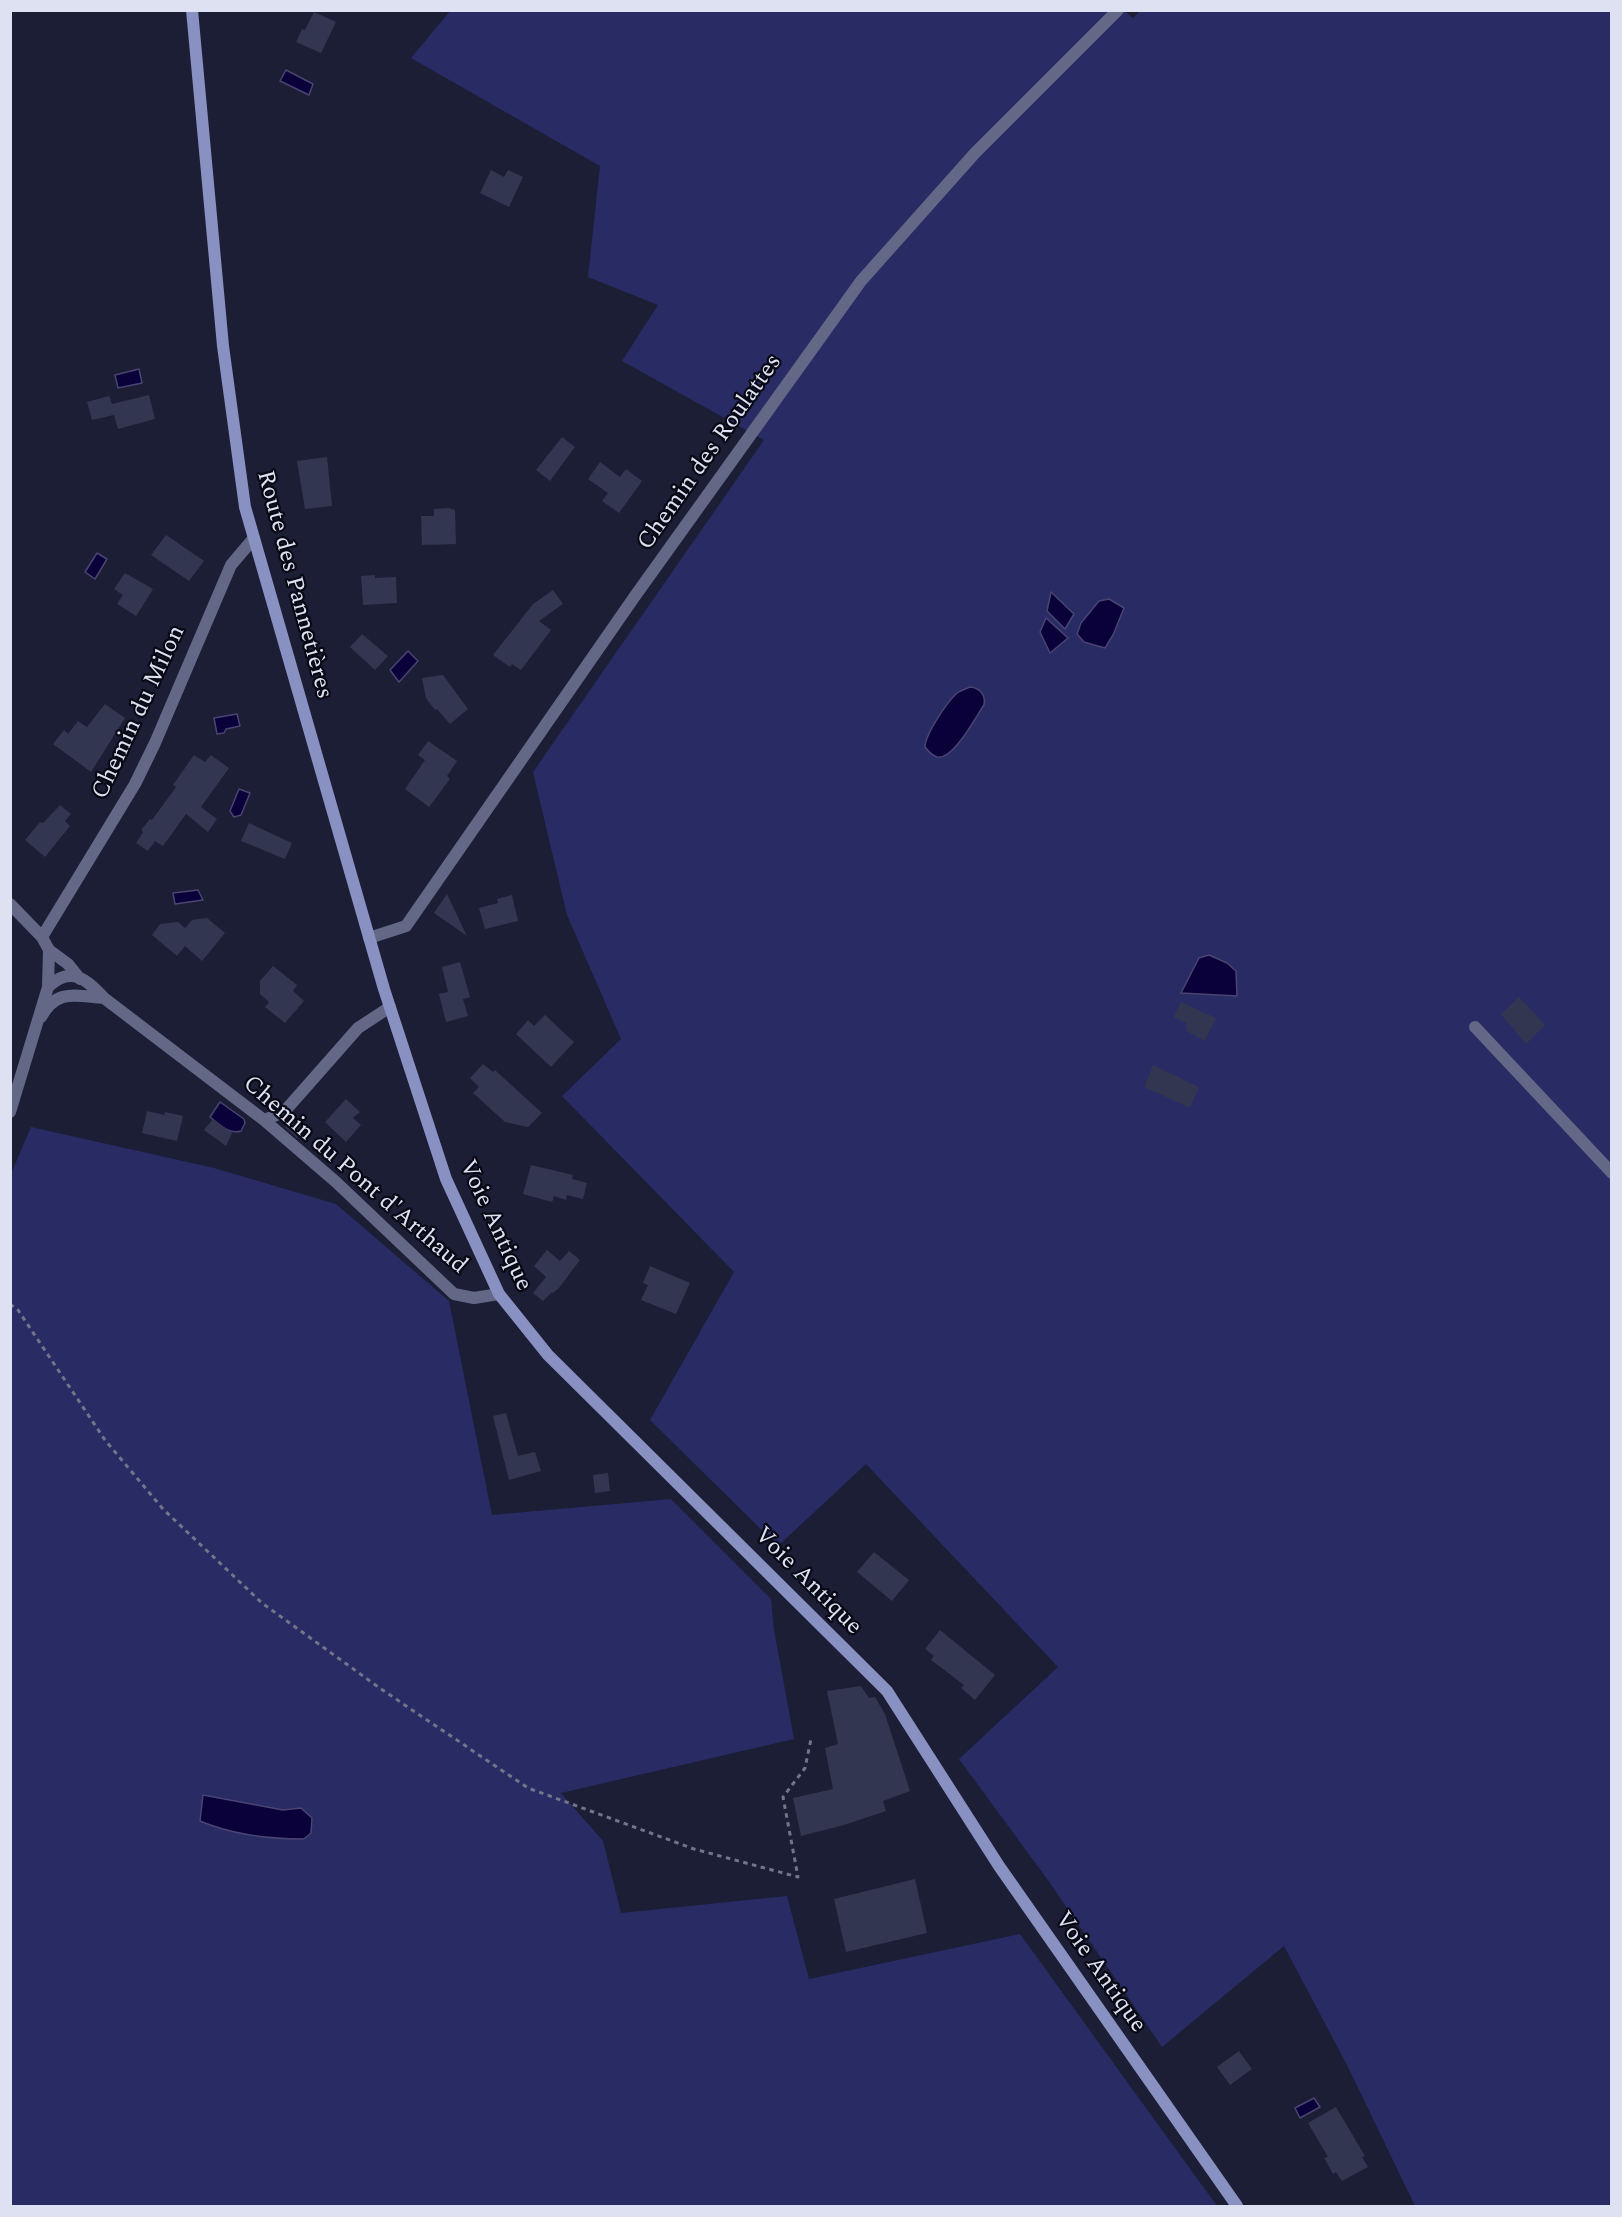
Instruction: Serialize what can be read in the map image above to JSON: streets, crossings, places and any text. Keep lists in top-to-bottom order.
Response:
{
  "streets": {
    "street": [
      "Chemin des Roulattes",
      "Route des Pannetières",
      "Chemin du Milon",
      "Chemin du Pont d'Arthaud",
      "Voie Antique"
    ]
  },
  "crossings": [
    ["Chemin des Roulattes", "Route des Pannetières"],
    ["Route des Pannetières", "Chemin du Milon"],
    ["Route des Pannetières", "Voie Antique"],
    ["Chemin du Pont d'Arthaud", "Voie Antique"]
  ]
}
